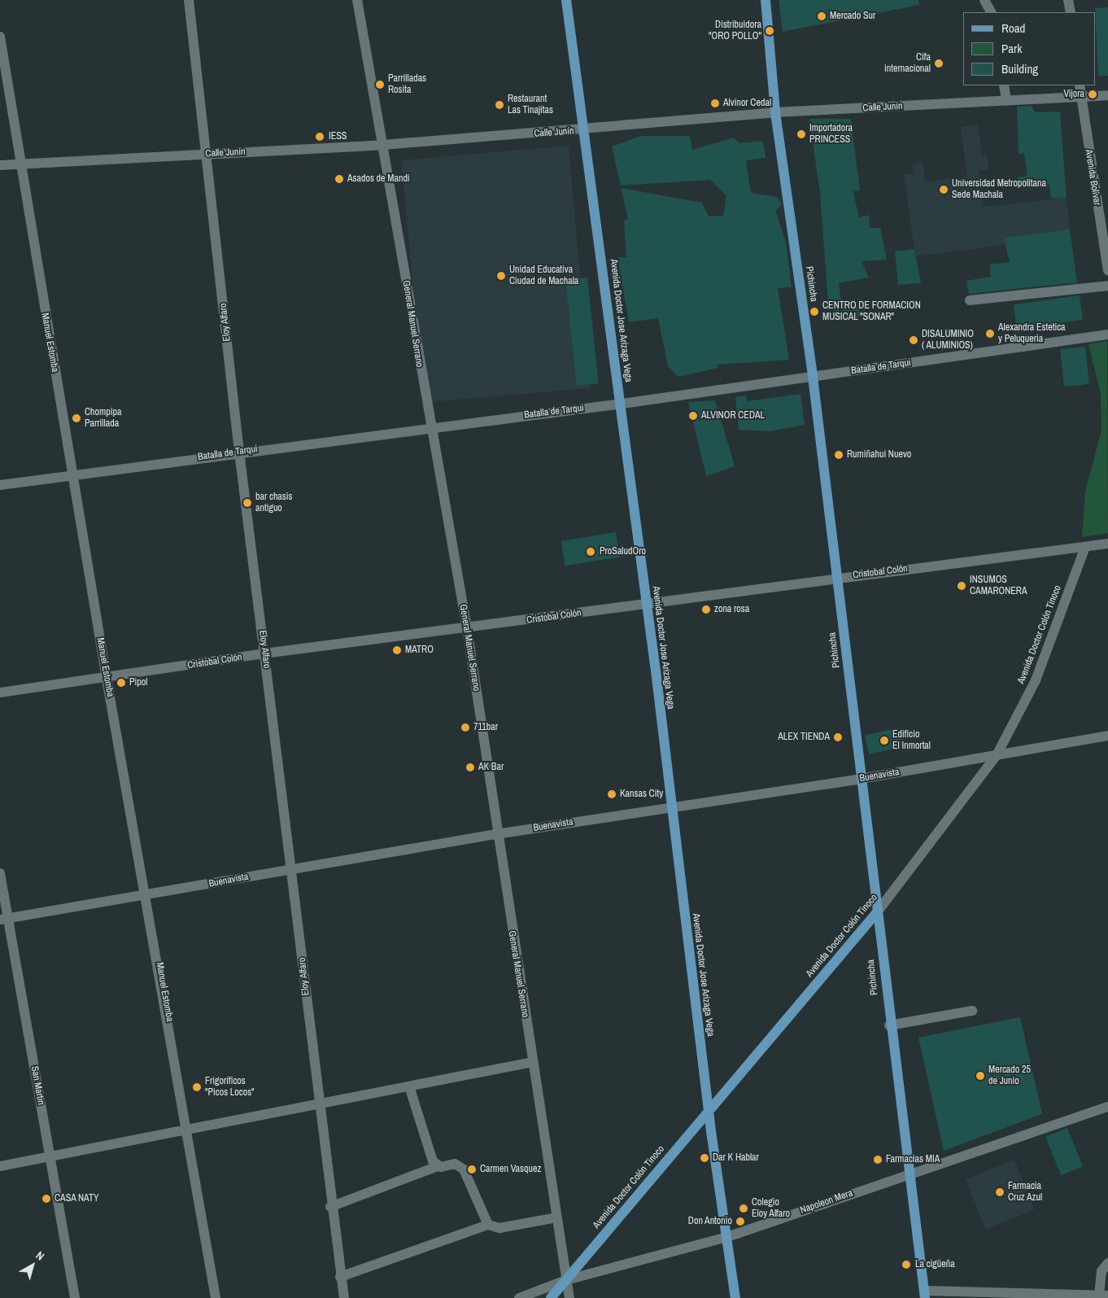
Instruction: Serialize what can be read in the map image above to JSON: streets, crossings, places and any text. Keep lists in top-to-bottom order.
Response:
{
  "streets": {
    "main road": ["Pichincha", "Avenida Doctor Jose Arízaga Vega", "Avenida Doctor Colón Tinoco"],
    "street": [
      "Calle Junín",
      "Avenida Bolívar",
      "Eloy Alfaro",
      "General Manuel Serrano",
      "Manuel Estomba",
      "Batalla de Tarqui",
      "Cristobal Colón",
      "Buenavista",
      "San Martin",
      "Napoleon Mera"
    ]
  },
  "crossings": [
    ["Calle Junín", "Avenida Bolívar"],
    ["Calle Junín", "Pichincha"],
    ["Calle Junín", "Avenida Doctor Jose Arízaga Vega"],
    ["Calle Junín", "Eloy Alfaro"],
    ["Calle Junín", "General Manuel Serrano"],
    ["Calle Junín", "Manuel Estomba"],
    ["Pichincha", "Batalla de Tarqui"],
    ["Pichincha", "Cristobal Colón"],
    ["Pichincha", "Avenida Doctor Colón Tinoco"],
    ["Pichincha", "Buenavista"],
    ["Pichincha", "Napoleon Mera"],
    ["Avenida Doctor Jose Arízaga Vega", "Batalla de Tarqui"],
    ["Avenida Doctor Jose Arízaga Vega", "Cristobal Colón"],
    ["Avenida Doctor Jose Arízaga Vega", "Avenida Doctor Colón Tinoco"],
    ["Avenida Doctor Jose Arízaga Vega", "Buenavista"],
    ["Avenida Doctor Jose Arízaga Vega", "Napoleon Mera"],
    ["Eloy Alfaro", "Batalla de Tarqui"],
    ["Eloy Alfaro", "Cristobal Colón"],
    ["Eloy Alfaro", "Buenavista"],
    ["General Manuel Serrano", "Batalla de Tarqui"],
    ["General Manuel Serrano", "Cristobal Colón"],
    ["General Manuel Serrano", "Avenida Doctor Colón Tinoco"],
    ["General Manuel Serrano", "Buenavista"],
    ["General Manuel Serrano", "Napoleon Mera"],
    ["Manuel Estomba", "Batalla de Tarqui"],
    ["Manuel Estomba", "Cristobal Colón"],
    ["Manuel Estomba", "Buenavista"],
    ["Cristobal Colón", "Avenida Doctor Colón Tinoco"],
    ["Avenida Doctor Colón Tinoco", "Buenavista"],
    ["Avenida Doctor Colón Tinoco", "Napoleon Mera"],
    ["Buenavista", "San Martin"]
  ],
  "places": [
    "Mercado Sur",
    "Distribuidora \"ORO POLLO\"",
    "Cifa internacional",
    "Parrilladas Rosita",
    "Vijora",
    "Alvinor Cedal",
    "Restaurant Las Tinajitas",
    "Importadora PRINCESS",
    "IESS",
    "Asados de Mandi",
    "Universidad Metropolitana Sede Machala",
    "Unidad Educativa Ciudad de Machala",
    "CENTRO DE FORMACION MUSICAL \"SONAR\"",
    "Alexandra Estetica y Peluqueria",
    "DISALUMINIO ( ALUMINIOS)",
    "ALVINOR CEDAL",
    "Chompipa Parrillada",
    "Rumiñahui Nuevo",
    "bar chasis antiguo",
    "ProSaludOro",
    "INSUMOS CAMARONERA",
    "zona rosa",
    "MATRO",
    "Pipol",
    "711bar",
    "ALEX TIENDA",
    "Edificio El Inmortal",
    "AK Bar",
    "Kansas City",
    "Mercado 25 de Junio",
    "Frigoríficos \"Picos Locos\"",
    "Dar K Hablar",
    "Farmacias MIA",
    "Carmen Vasquez",
    "Farmacia Cruz Azul",
    "CASA NATY",
    "Colegio Eloy Alfaro",
    "Don Antonio",
    "La cigüeña"
  ],
  "legend": ["Road", "Park", "Building"],
  "north": "top right"
}
